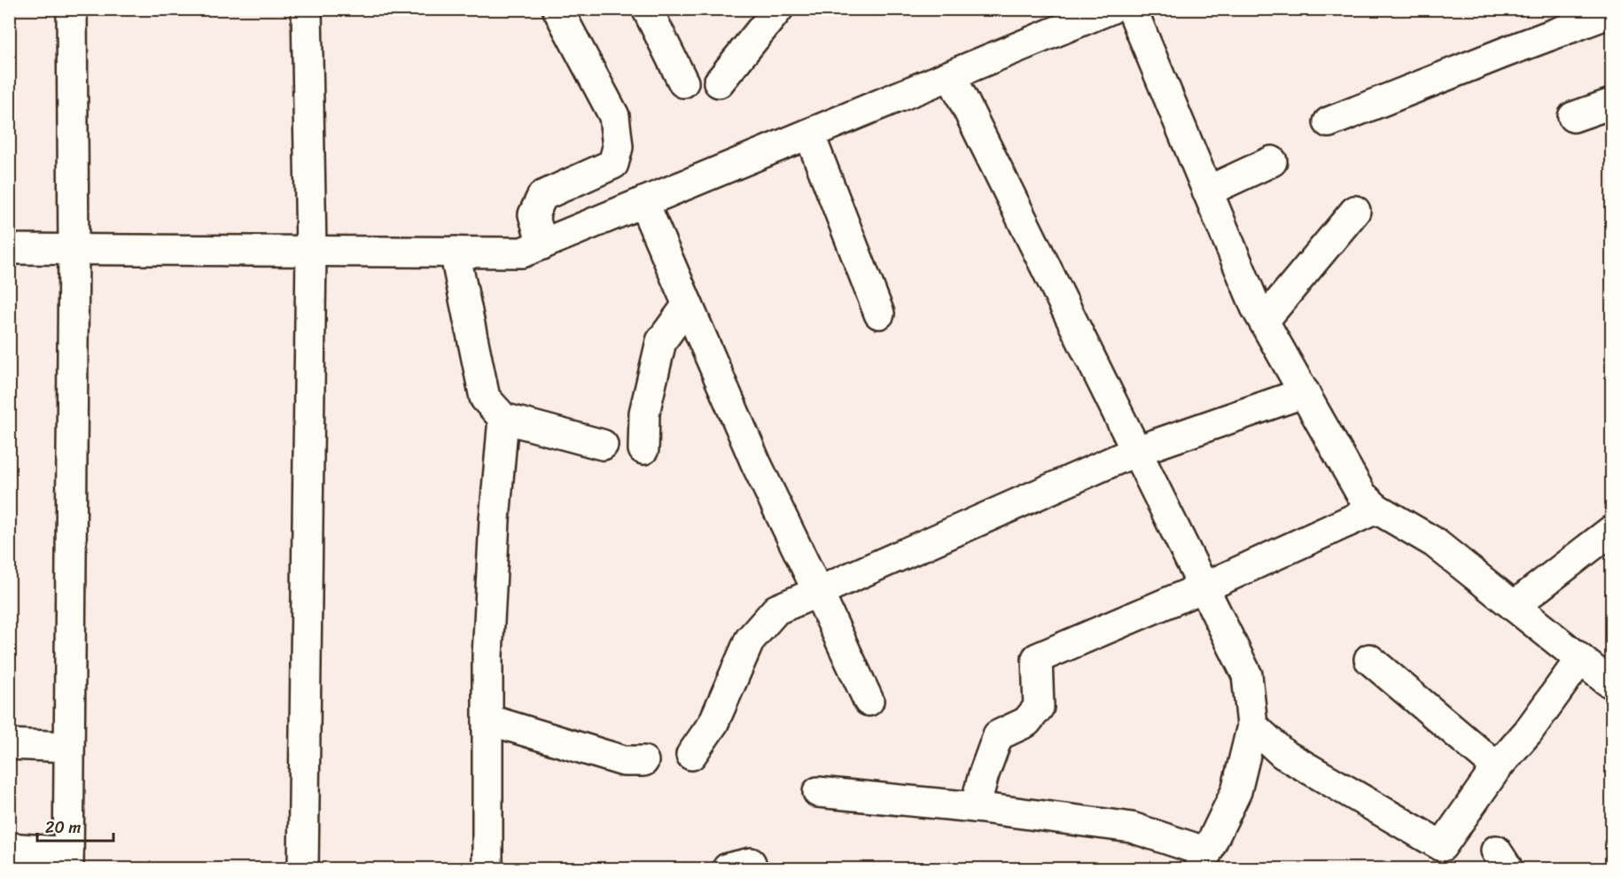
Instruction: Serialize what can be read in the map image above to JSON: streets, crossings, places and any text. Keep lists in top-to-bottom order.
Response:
{
  "scale_bar": "20 m"
}
